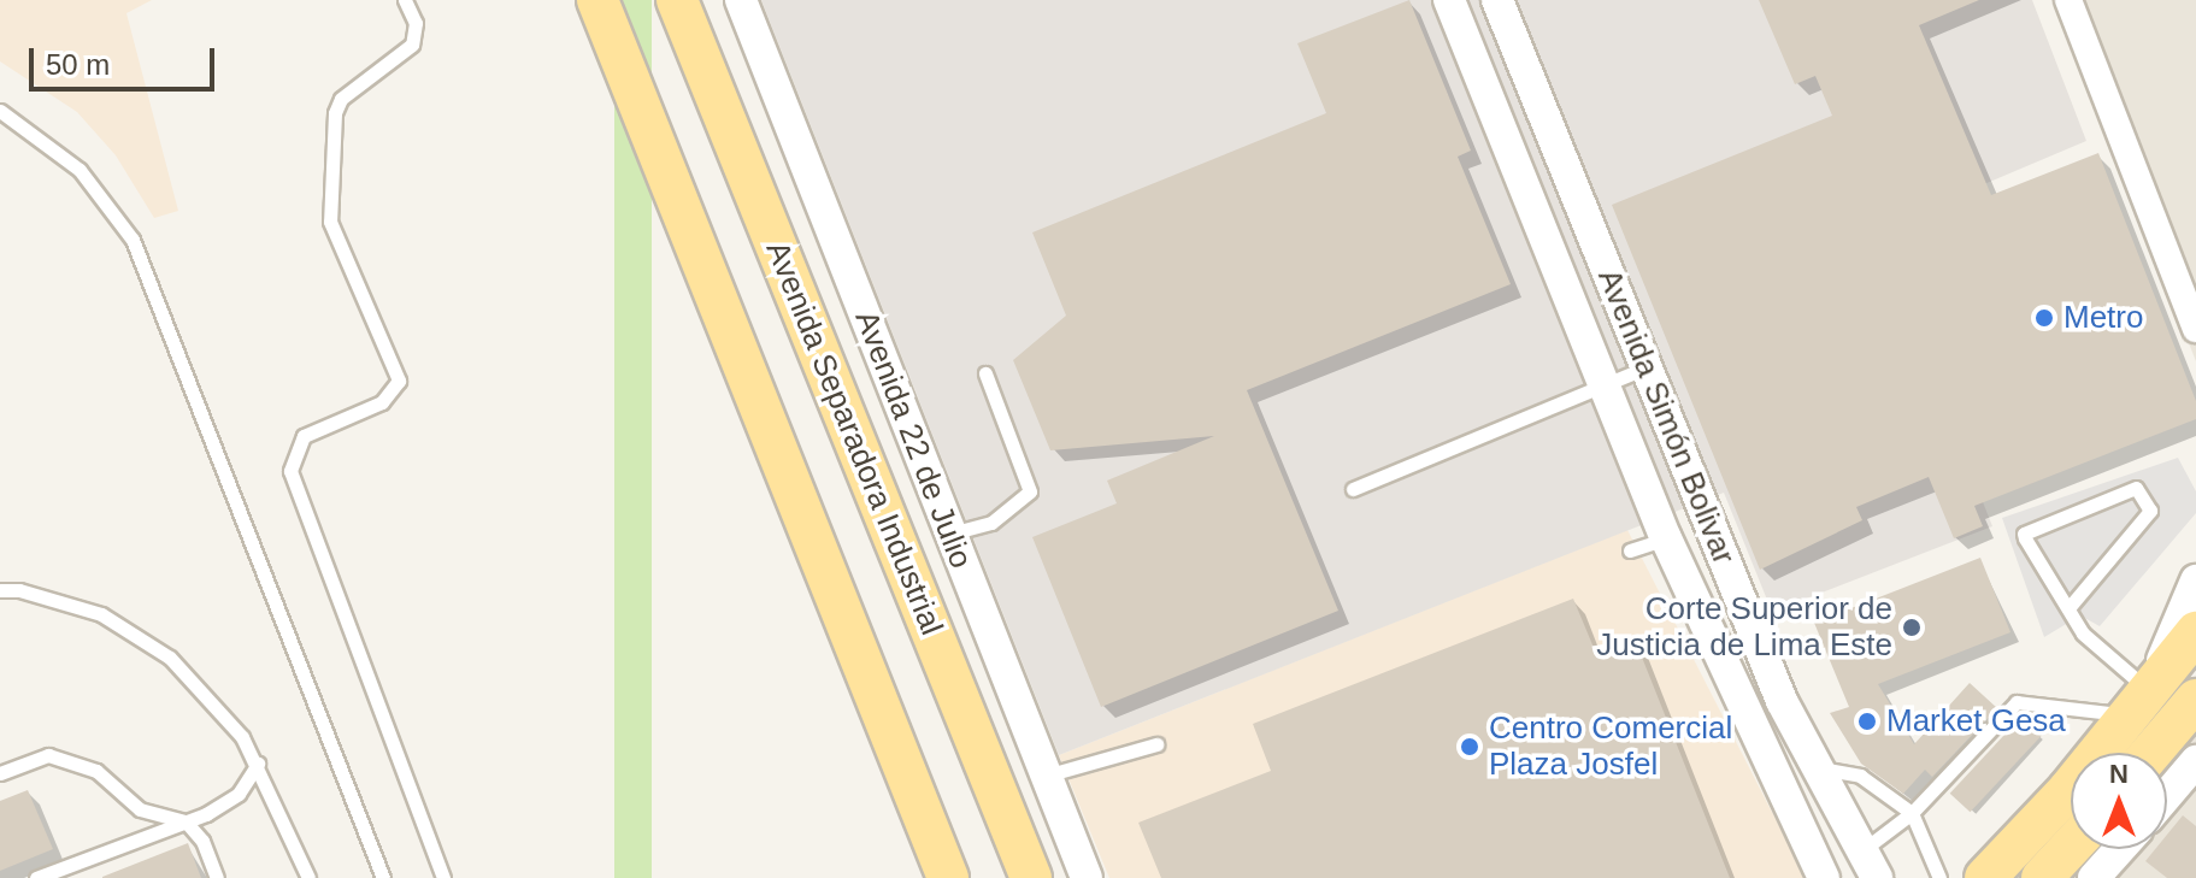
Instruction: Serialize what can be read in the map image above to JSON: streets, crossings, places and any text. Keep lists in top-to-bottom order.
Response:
{
  "streets": {
    "main road": ["Avenida Separadora Industrial"],
    "street": ["Avenida Simón Bolivar", "Avenida 22 de Julio"]
  },
  "places": [
    "Metro",
    "Corte Superior de Justicia de Lima Este",
    "Market Gesa",
    "Centro Comercial Plaza Josfel"
  ],
  "scale_bar": "50 m",
  "north": "top"
}
